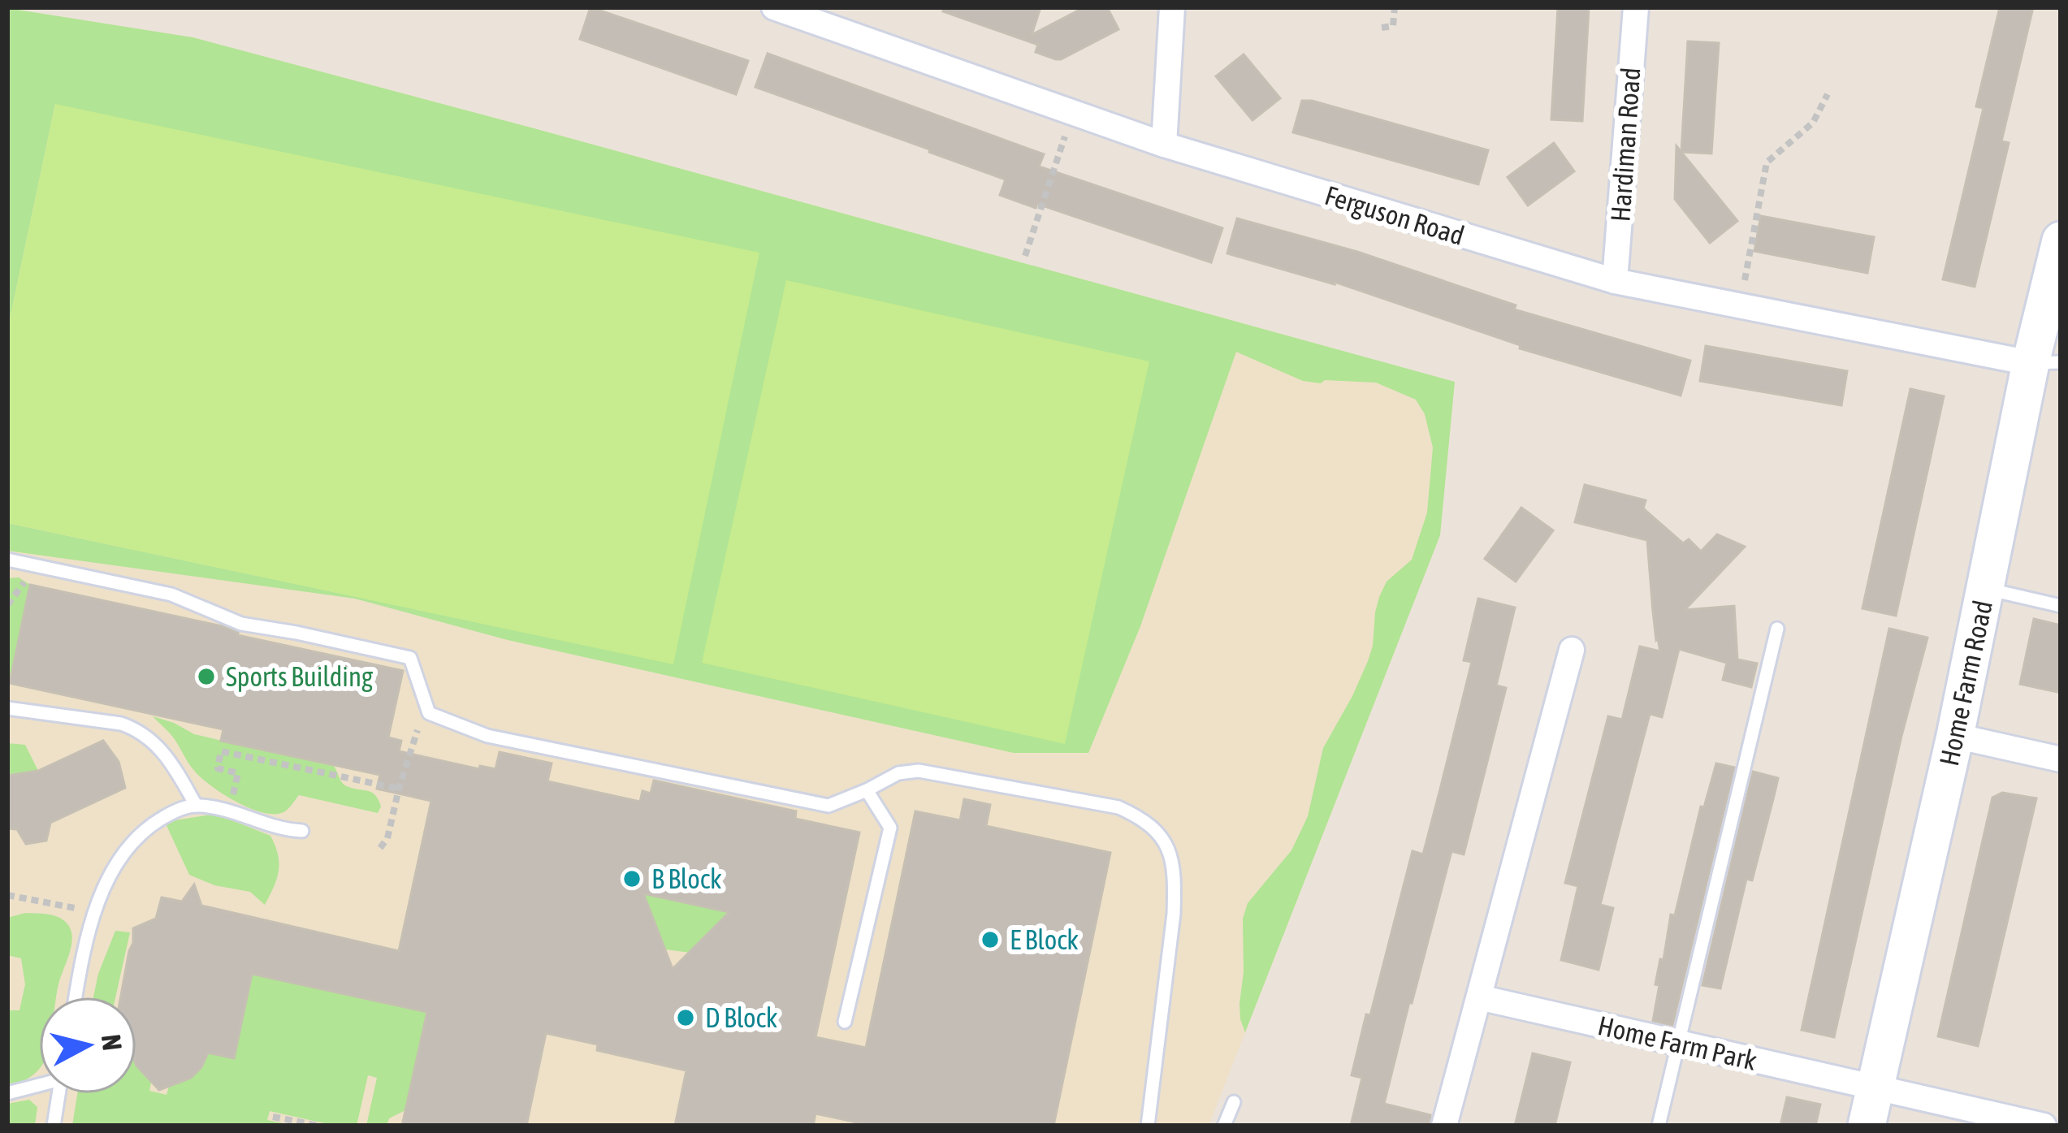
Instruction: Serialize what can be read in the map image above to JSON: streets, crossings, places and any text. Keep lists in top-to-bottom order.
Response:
{
  "streets": {
    "street": [
      "Hardiman Road",
      "Ferguson Road",
      "Home Farm Road",
      "Home Farm Park"
    ]
  },
  "crossings": [
    ["Hardiman Road", "Ferguson Road"],
    ["Ferguson Road", "Home Farm Road"],
    ["Home Farm Road", "Home Farm Park"]
  ],
  "places": [
    "Sports Building",
    "B Block",
    "E Block",
    "D Block"
  ],
  "north": "right"
}
